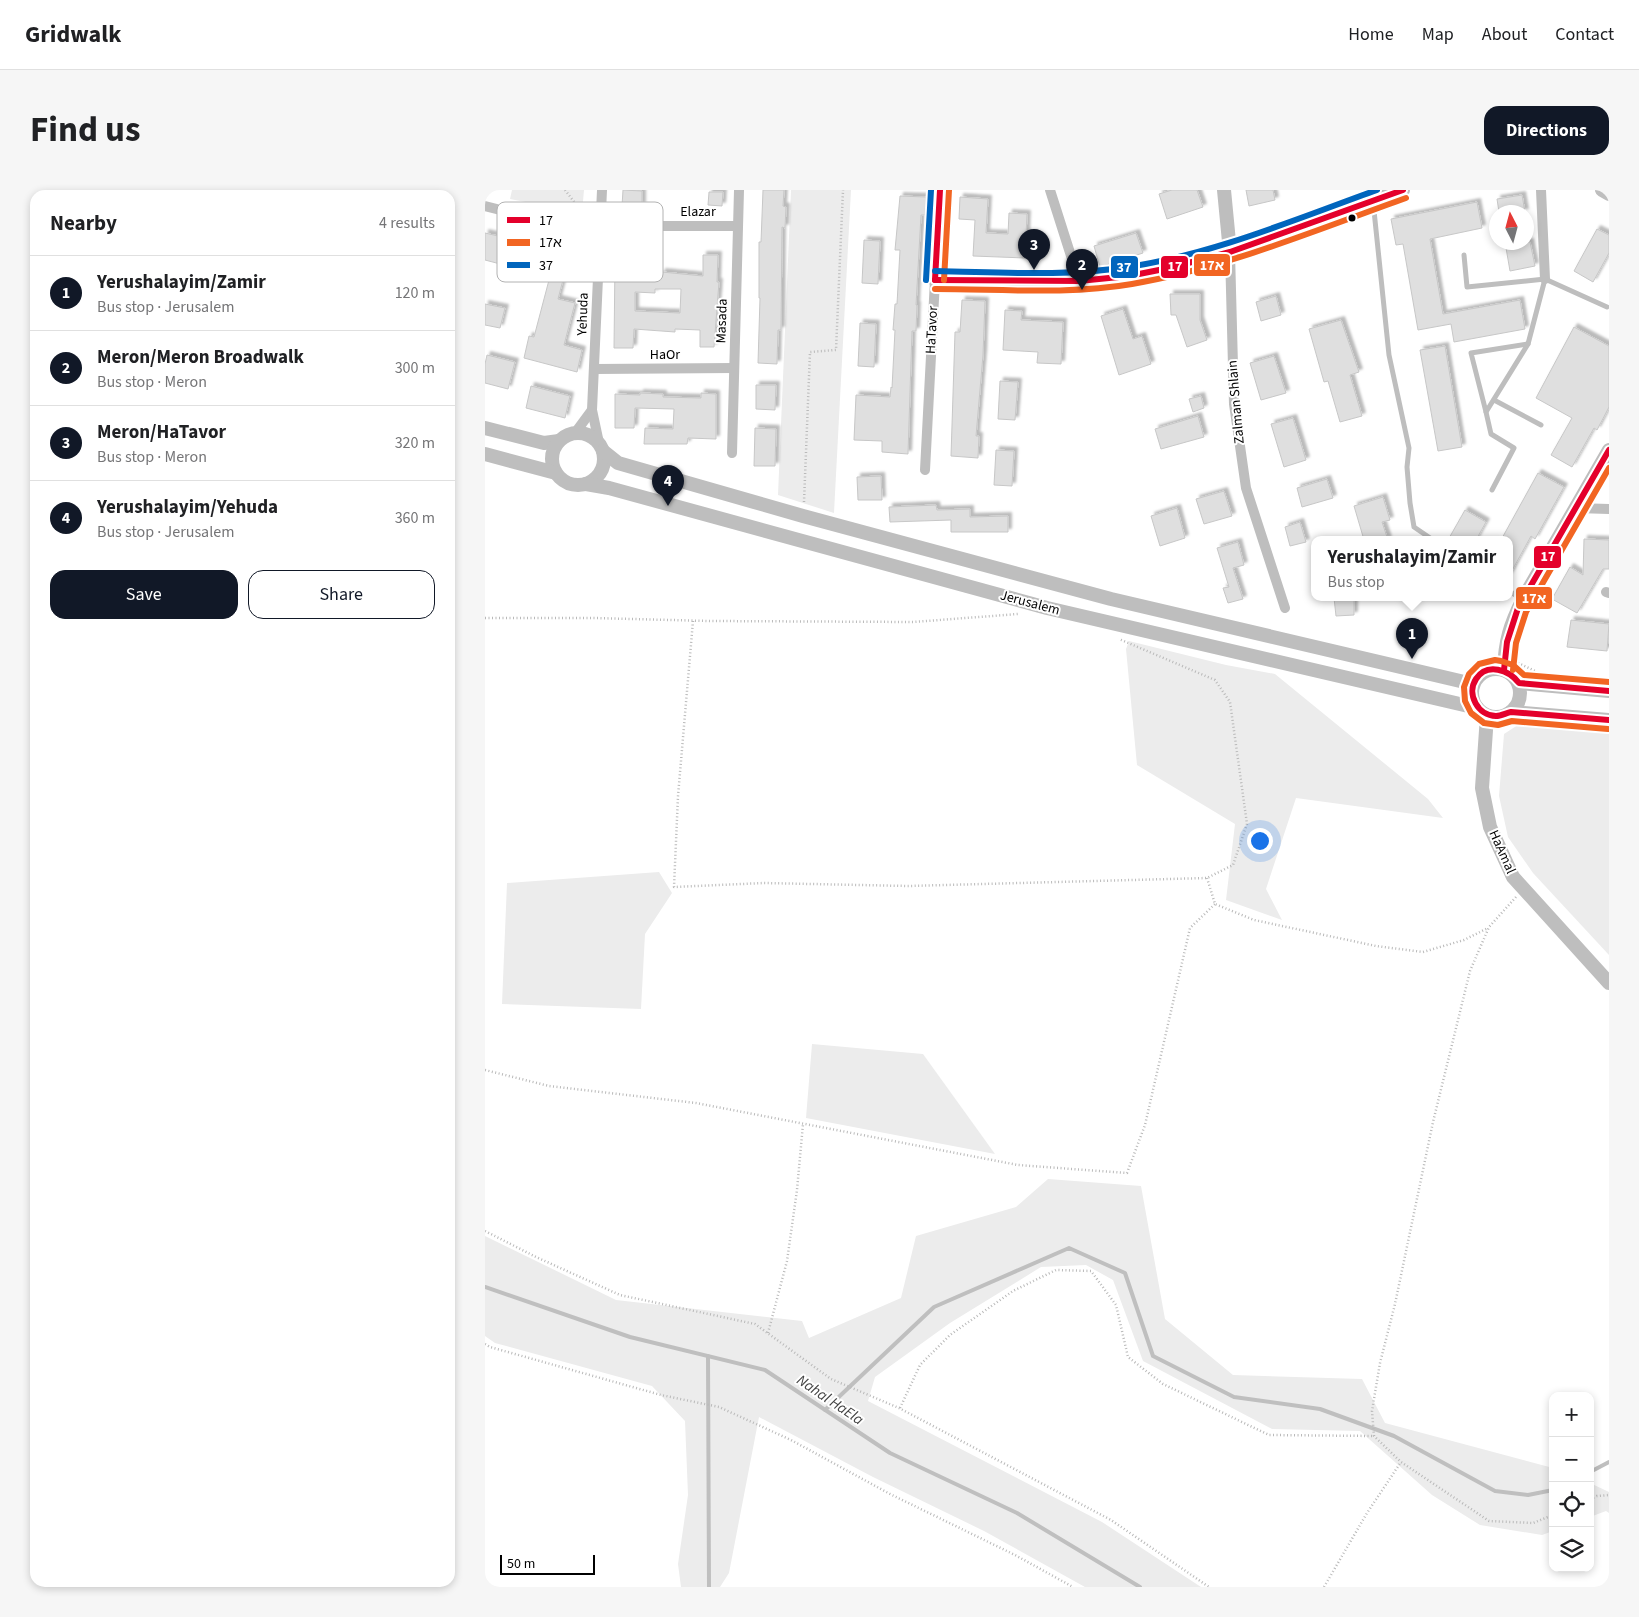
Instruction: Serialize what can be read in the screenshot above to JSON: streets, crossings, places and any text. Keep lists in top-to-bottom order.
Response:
{
  "streets": {
    "street": [
      "Elazar",
      "Yehuda",
      "Masada",
      "HaTavor",
      "HaOr",
      "Zalman Shlain",
      "Jerusalem",
      "HaAmal"
    ]
  },
  "crossings": [
    ["Elazar", "Masada"],
    ["Yehuda", "HaOr"],
    ["Yehuda", "Jerusalem"],
    ["Masada", "HaOr"],
    ["Jerusalem", "HaAmal"]
  ],
  "water": ["Nahal HaEla"],
  "lines": ["transit line 17", "transit line 17א", "transit line 37"],
  "legend": ["17", "17א", "37"],
  "scale_bar": "50 m",
  "north": "top",
  "page": {
    "header": "Gridwalk",
    "nav": [
      "Home",
      "Map",
      "About",
      "Contact"
    ],
    "title": "Find us",
    "buttons": [
      "Directions",
      ["Save", "Share"]
    ],
    "heading": ["Nearby", "4 results"],
    "pins": [
      "3",
      "2",
      "4",
      "1"
    ],
    "list": [
      {
        "mark": "1",
        "name": "Yerushalayim/Zamir",
        "note": "Bus stop · Jerusalem",
        "value": "120 m"
      },
      {
        "mark": "2",
        "name": "Meron/Meron Broadwalk",
        "note": "Bus stop · Meron",
        "value": "300 m"
      },
      {
        "mark": "3",
        "name": "Meron/HaTavor",
        "note": "Bus stop · Meron",
        "value": "320 m"
      },
      {
        "mark": "4",
        "name": "Yerushalayim/Yehuda",
        "note": "Bus stop · Jerusalem",
        "value": "360 m"
      }
    ],
    "popup": ["Yerushalayim/Zamir", "Bus stop"],
    "map_buttons": ["+", "−"],
    "scale": "50 m"
  }
}
